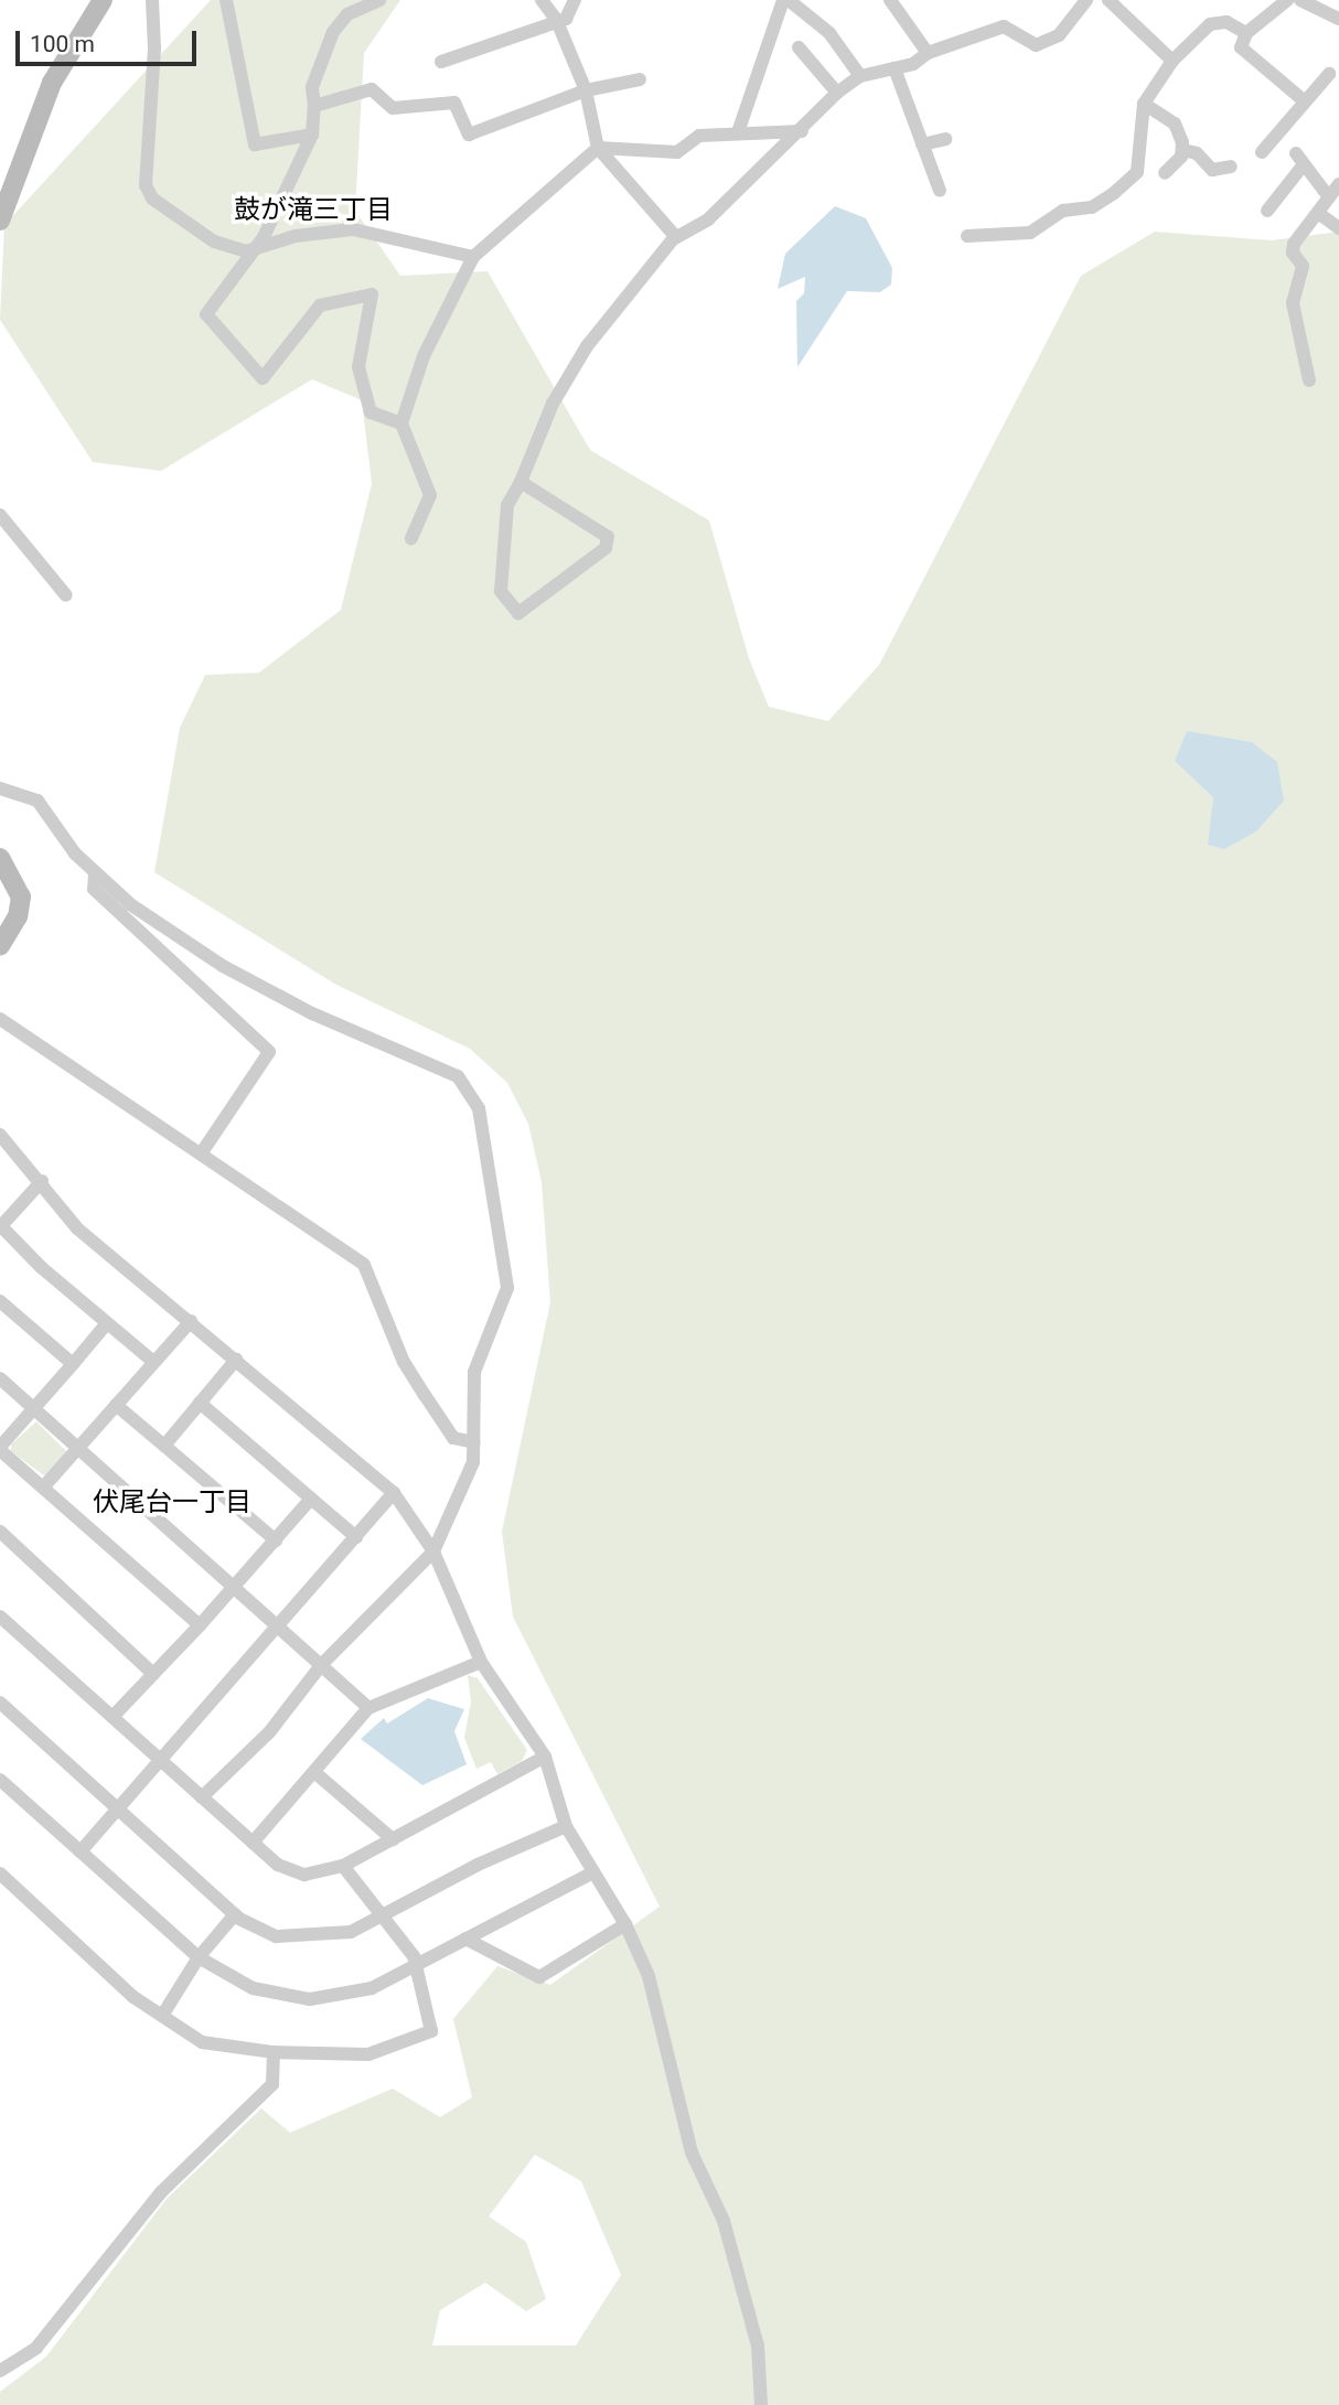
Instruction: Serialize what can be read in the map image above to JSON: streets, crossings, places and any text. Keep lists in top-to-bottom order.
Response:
{
  "districts": ["鼓が滝三丁目", "伏尾台一丁目"],
  "scale_bar": "100 m"
}
